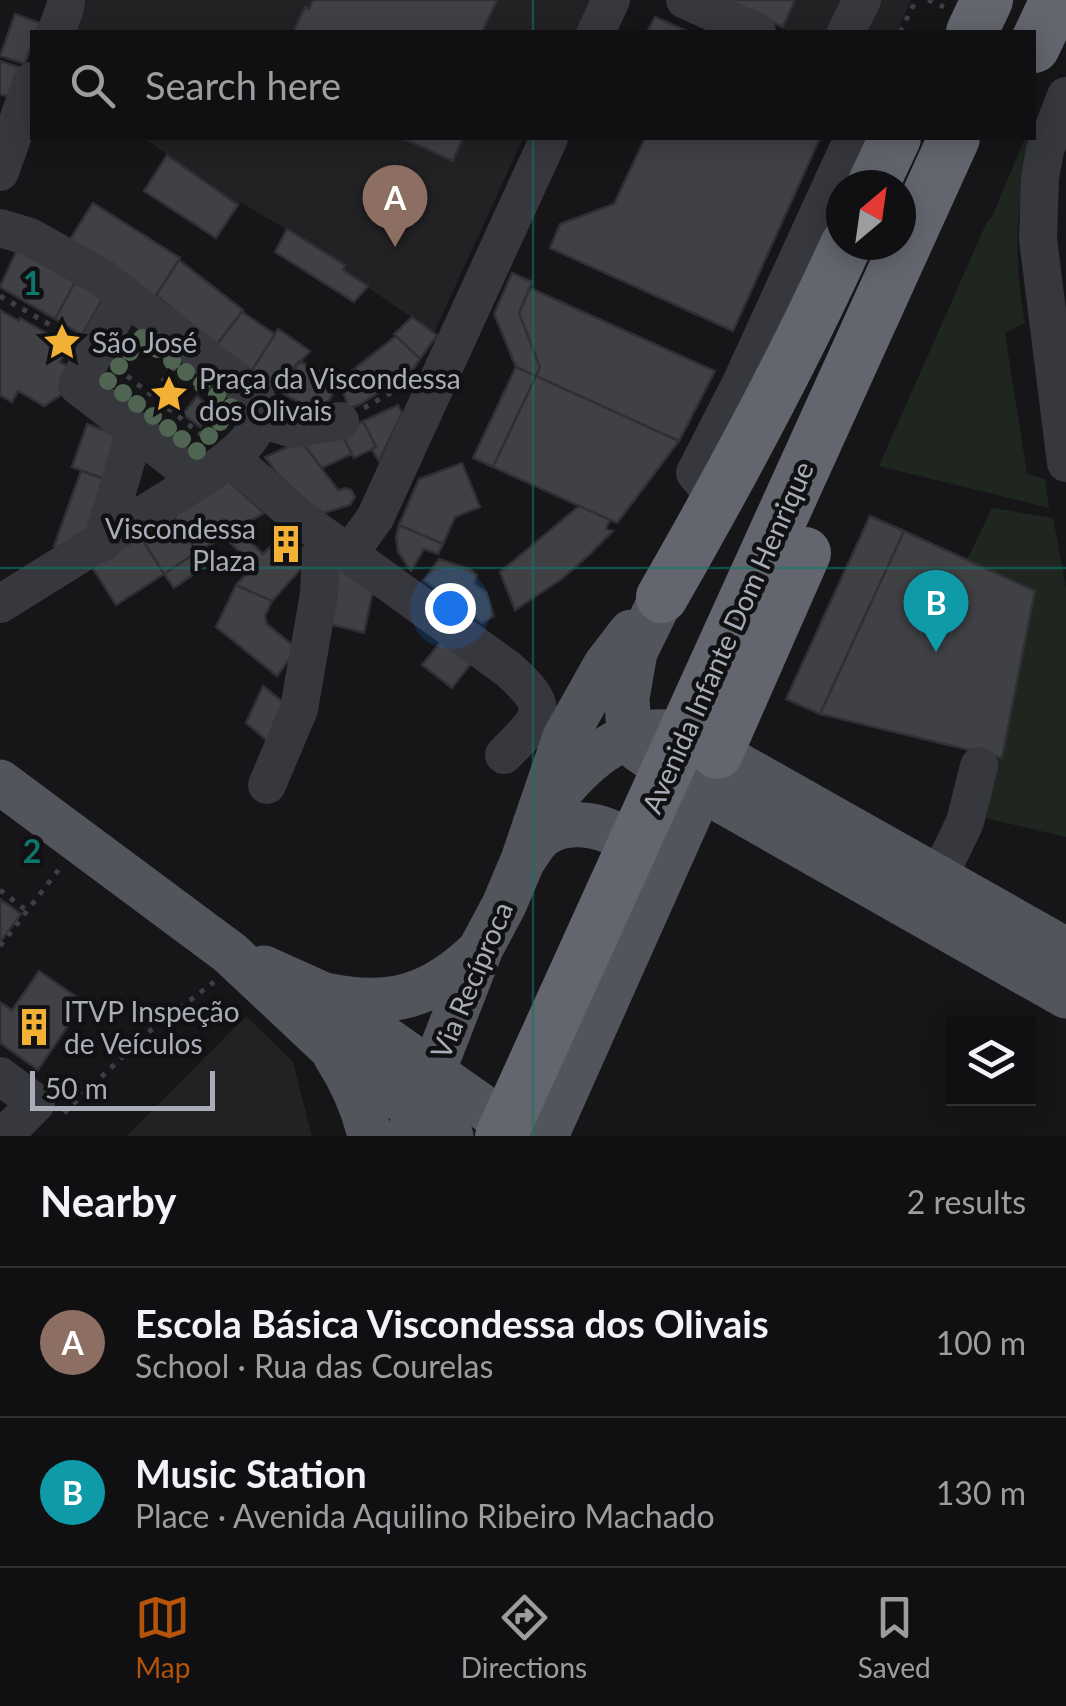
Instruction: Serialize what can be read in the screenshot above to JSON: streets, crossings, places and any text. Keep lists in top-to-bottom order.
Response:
{
  "streets": {
    "highway": ["Avenida Infante Dom Henrique"],
    "main road": ["Via Recíproca"]
  },
  "places": {
    "place": ["São José", "Praça da Viscondessa dos Olivais"],
    "building": ["Viscondessa Plaza", "ITVP Inspeção de Veículos"]
  },
  "scale_bar": "50 m",
  "north": "top right",
  "page": {
    "search": "Search here",
    "pins": ["A", "B"],
    "scale": "50 m",
    "heading": ["Nearby", "2 results"],
    "list": [
      {
        "mark": "A",
        "name": "Escola Básica Viscondessa dos Olivais",
        "note": "School · Rua das Courelas",
        "value": "100 m"
      },
      {
        "mark": "B",
        "name": "Music Station",
        "note": "Place · Avenida Aquilino Ribeiro Machado",
        "value": "130 m"
      }
    ],
    "nav": ["Map", "Directions", "Saved"]
  },
  "grid": {
    "rows": ["1", "2"]
  }
}
